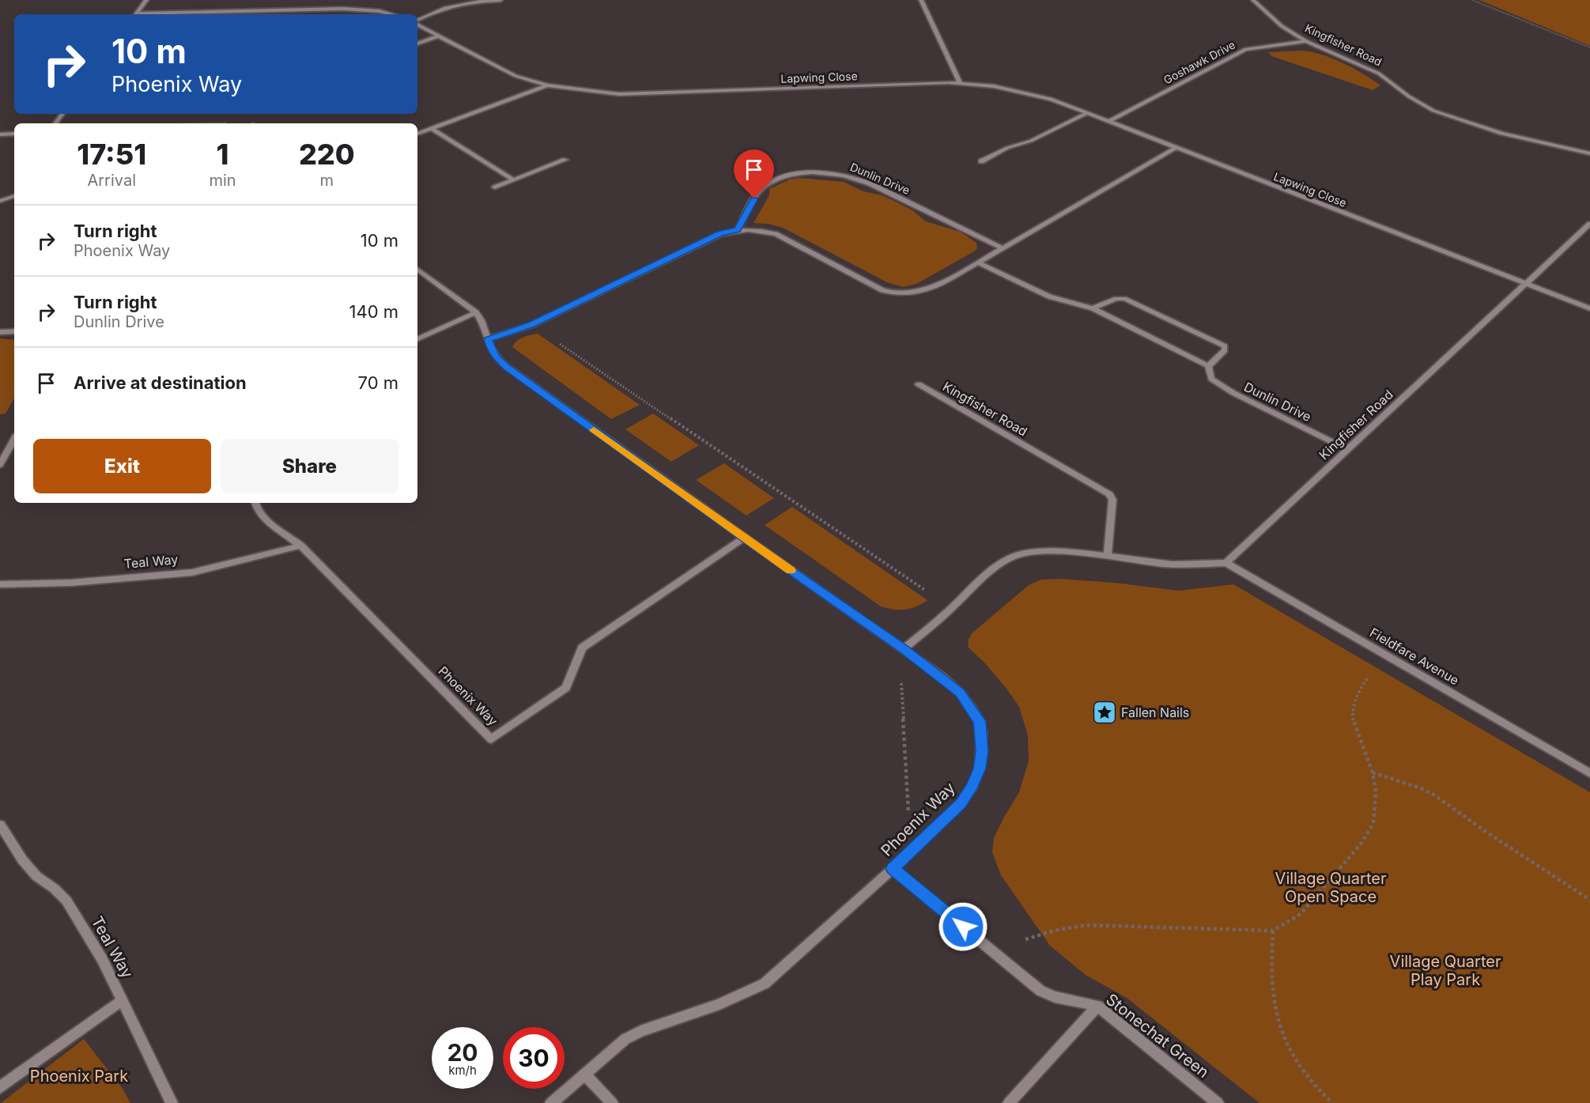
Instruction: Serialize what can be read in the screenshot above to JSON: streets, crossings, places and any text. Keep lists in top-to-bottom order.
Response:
{
  "streets": {
    "street": [
      "Kingfisher Road",
      "Goshawk Drive",
      "Lapwing Close",
      "Dunlin Drive",
      "Teal Way",
      "Fieldfare Avenue",
      "Phoenix Way",
      "Stonechat Green"
    ]
  },
  "crossings": [
    ["Kingfisher Road", "Goshawk Drive"],
    ["Kingfisher Road", "Lapwing Close"],
    ["Kingfisher Road", "Dunlin Drive"],
    ["Kingfisher Road", "Fieldfare Avenue"],
    ["Goshawk Drive", "Lapwing Close"],
    ["Teal Way", "Phoenix Way"],
    ["Phoenix Way", "Stonechat Green"]
  ],
  "parks": ["Village Quarter Open Space", "Village Quarter Play Park", "Phoenix Park"],
  "places": {
    "place": ["Fallen Nails"]
  },
  "page": {
    "turn": ["10 m", "Phoenix Way"],
    "eta": [
      "17:51",
      "Arrival",
      "1",
      "min",
      "220",
      "m"
    ],
    "list": [
      {
        "name": "Turn right",
        "note": "Phoenix Way",
        "value": "10 m"
      },
      {
        "name": "Turn right",
        "note": "Dunlin Drive",
        "value": "140 m"
      },
      {
        "name": "Arrive at destination",
        "value": "70 m"
      }
    ],
    "buttons": ["Exit", "Share"],
    "speed": "20 km/h",
    "limit": "30"
  }
}
